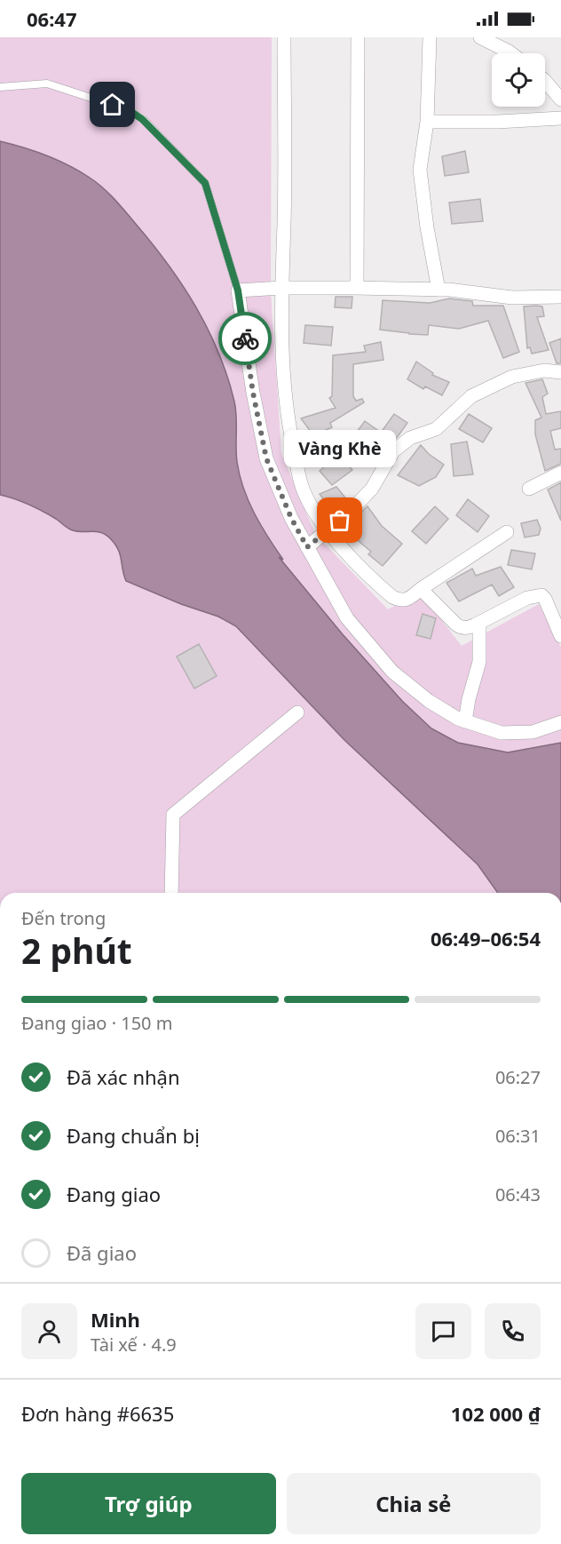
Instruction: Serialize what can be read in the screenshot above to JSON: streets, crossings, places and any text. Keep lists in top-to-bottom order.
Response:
{
  "places": ["Vàng Khè"],
  "page": {
    "status": "06:47",
    "bubble": "Vàng Khè",
    "heading": ["2 phút", "Đến trong", "06:49–06:54"],
    "panel": [
      "Minh",
      "Tài xế · 4.9",
      "Đơn hàng #6635",
      "102 000 ₫"
    ],
    "bar": "Đang giao · 150 m",
    "list": [
      ["Đã xác nhận", "06:27"],
      ["Đang chuẩn bị", "06:31"],
      ["Đang giao", "06:43"],
      "Đã giao"
    ],
    "buttons": ["Trợ giúp", "Chia sẻ"]
  }
}
